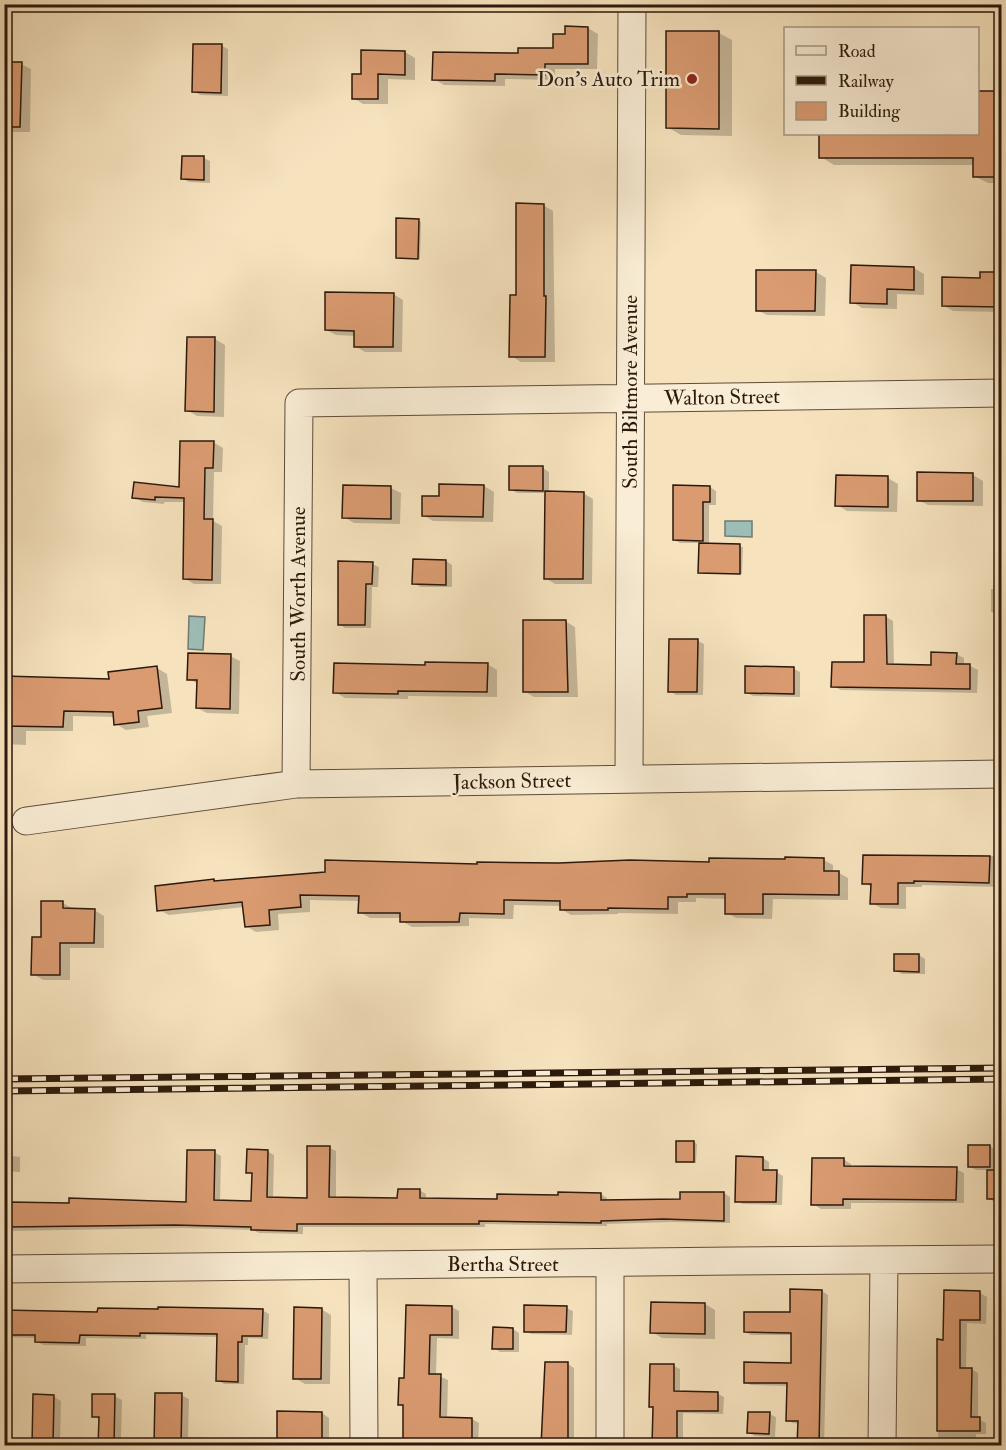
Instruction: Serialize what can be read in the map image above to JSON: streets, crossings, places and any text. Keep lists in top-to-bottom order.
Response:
{
  "streets": {
    "street": [
      "South Biltmore Avenue",
      "Walton Street",
      "South Worth Avenue",
      "Jackson Street",
      "Bertha Street"
    ]
  },
  "crossings": [
    ["South Biltmore Avenue", "Walton Street"],
    ["South Biltmore Avenue", "Jackson Street"],
    ["Walton Street", "South Worth Avenue"],
    ["South Worth Avenue", "Jackson Street"]
  ],
  "places": ["Don's Auto Trim"],
  "legend": ["Road", "Railway", "Building"]
}
